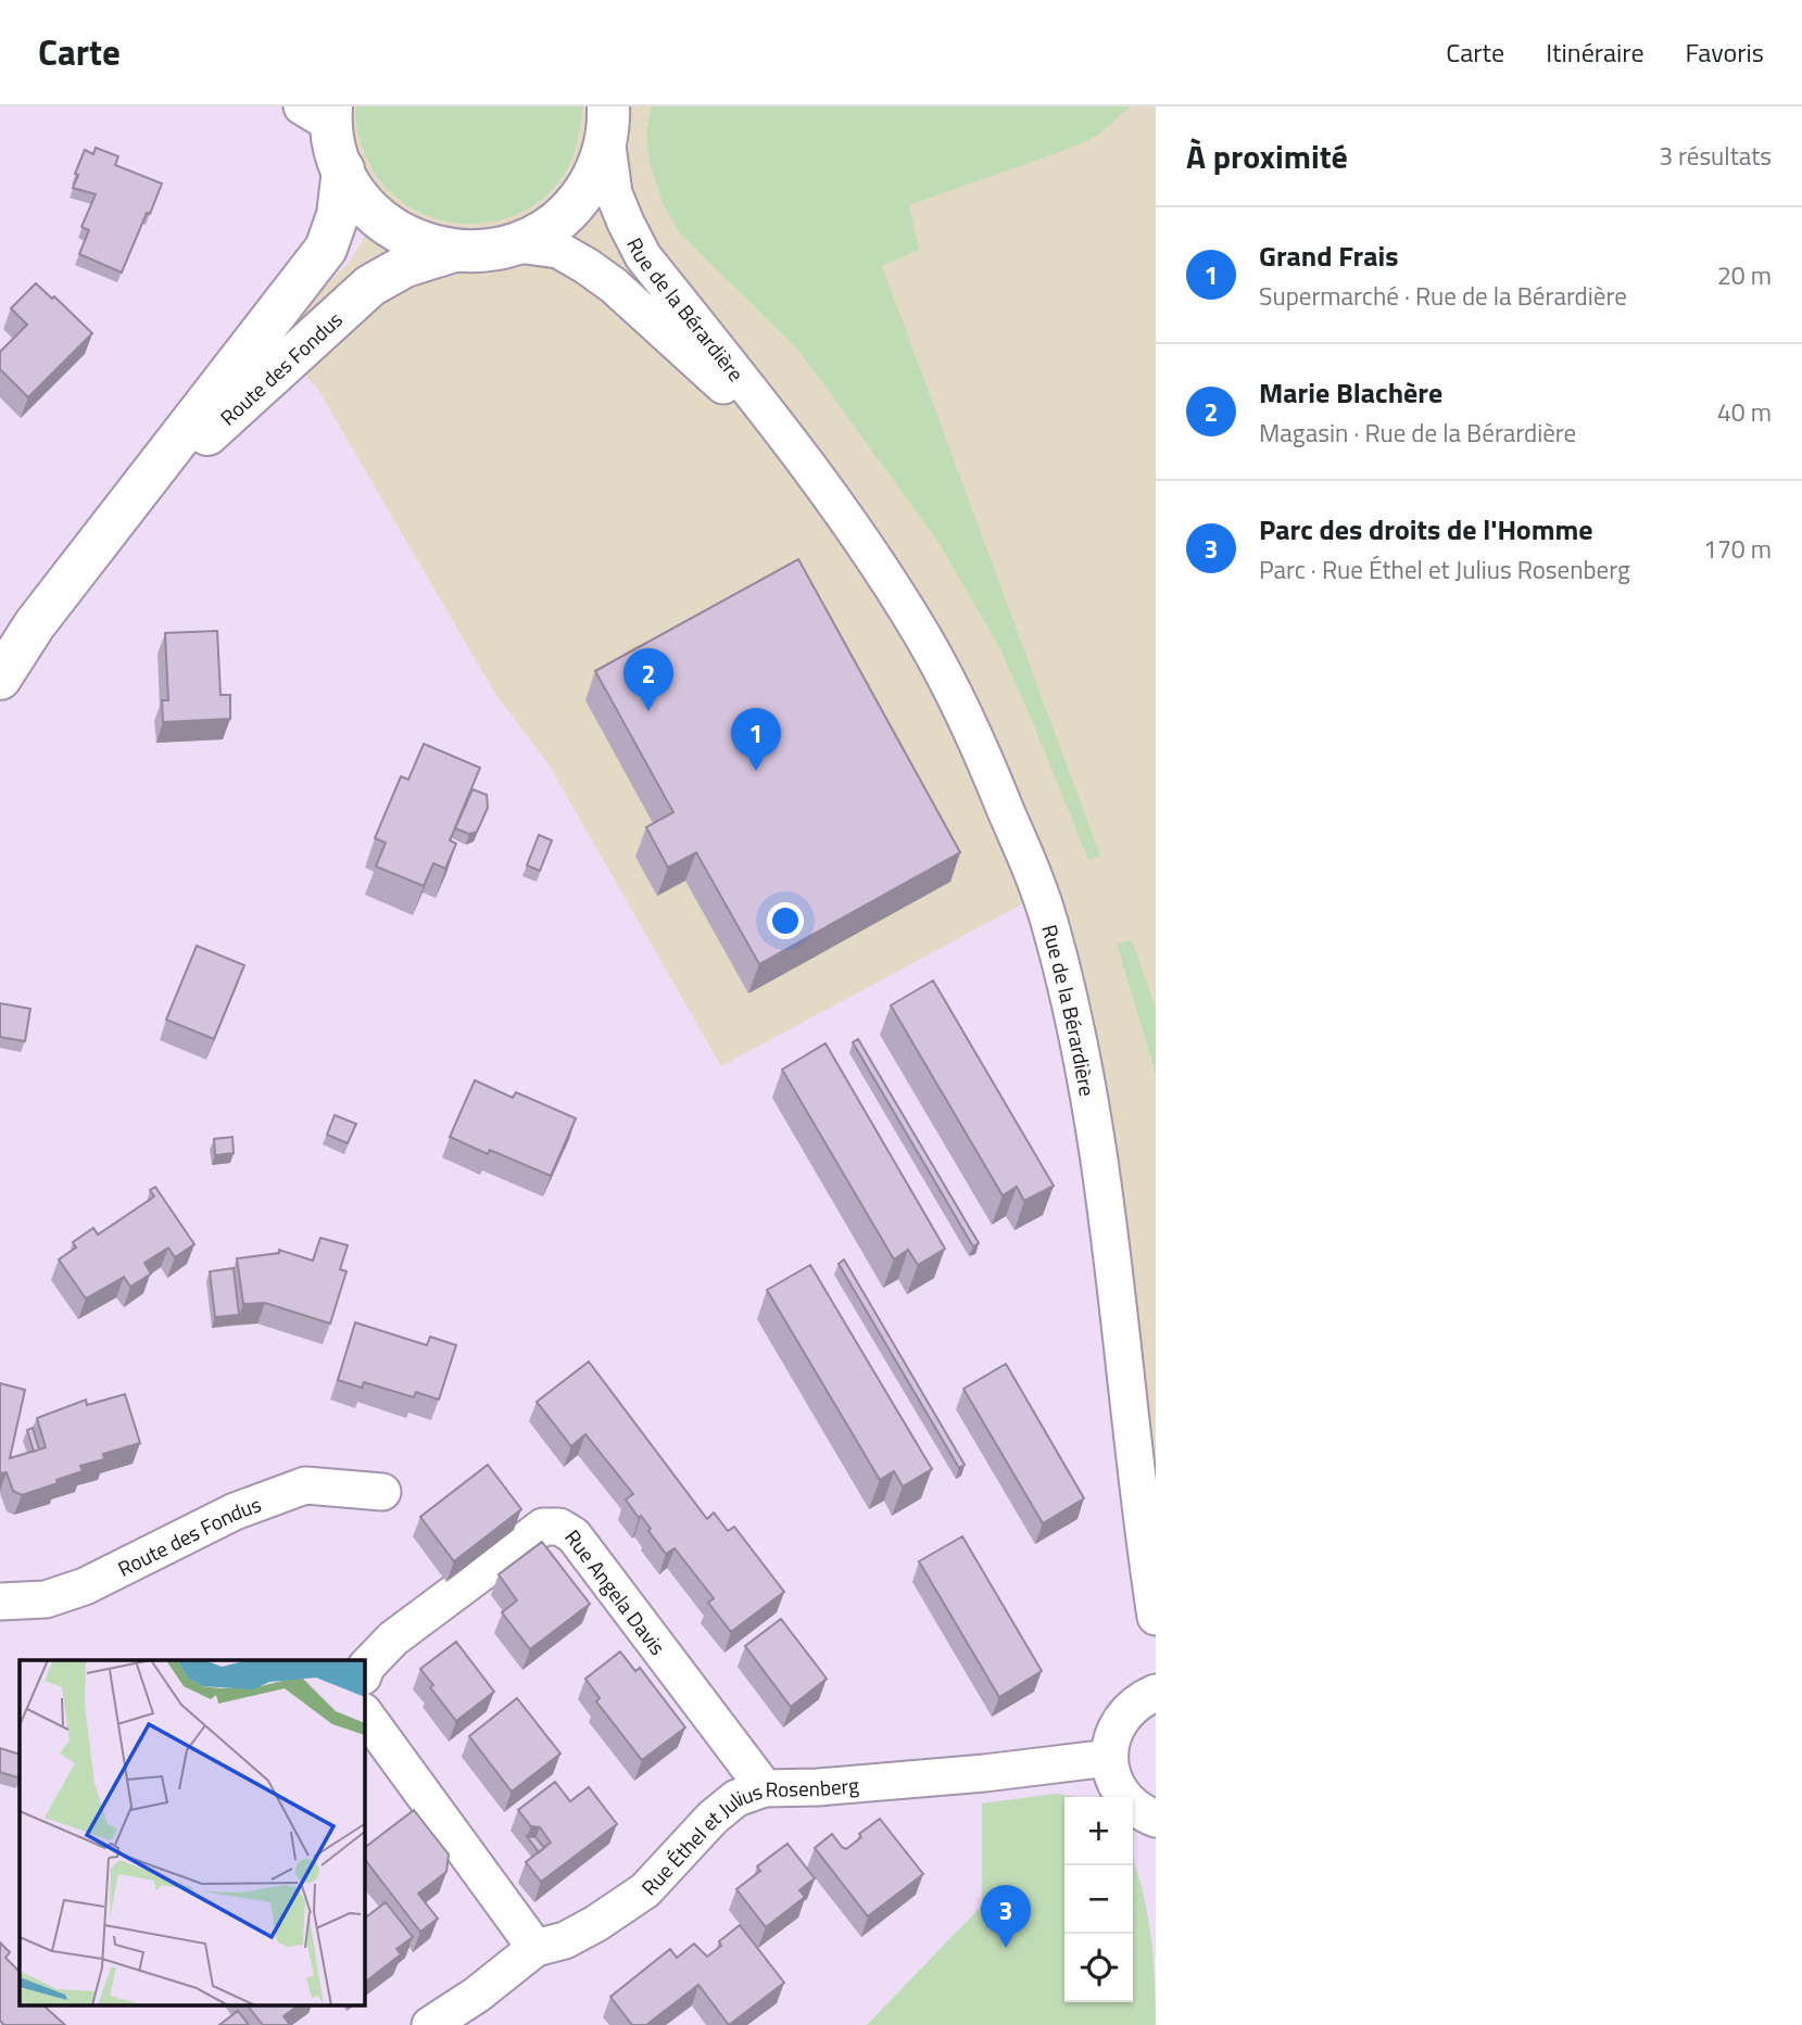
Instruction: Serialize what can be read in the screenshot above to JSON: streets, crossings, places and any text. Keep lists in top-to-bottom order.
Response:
{
  "streets": {
    "street": [
      "Rue de la Bérardière",
      "Route des Fondus",
      "Rue Angela Davis",
      "Rue Éthel et Julius Rosenberg"
    ]
  },
  "crossings": [
    ["Rue Angela Davis", "Rue Éthel et Julius Rosenberg"]
  ],
  "page": {
    "header": "Carte",
    "nav": ["Carte", "Itinéraire", "Favoris"],
    "heading": ["À proximité", "3 résultats"],
    "list": [
      {
        "mark": "1",
        "name": "Grand Frais",
        "note": "Supermarché · Rue de la Bérardière",
        "value": "20 m"
      },
      {
        "mark": "2",
        "name": "Marie Blachère",
        "note": "Magasin · Rue de la Bérardière",
        "value": "40 m"
      },
      {
        "mark": "3",
        "name": "Parc des droits de l'Homme",
        "note": "Parc · Rue Éthel et Julius Rosenberg",
        "value": "170 m"
      }
    ],
    "pins": ["2", "1", "3"],
    "map_buttons": ["+", "−"]
  }
}
